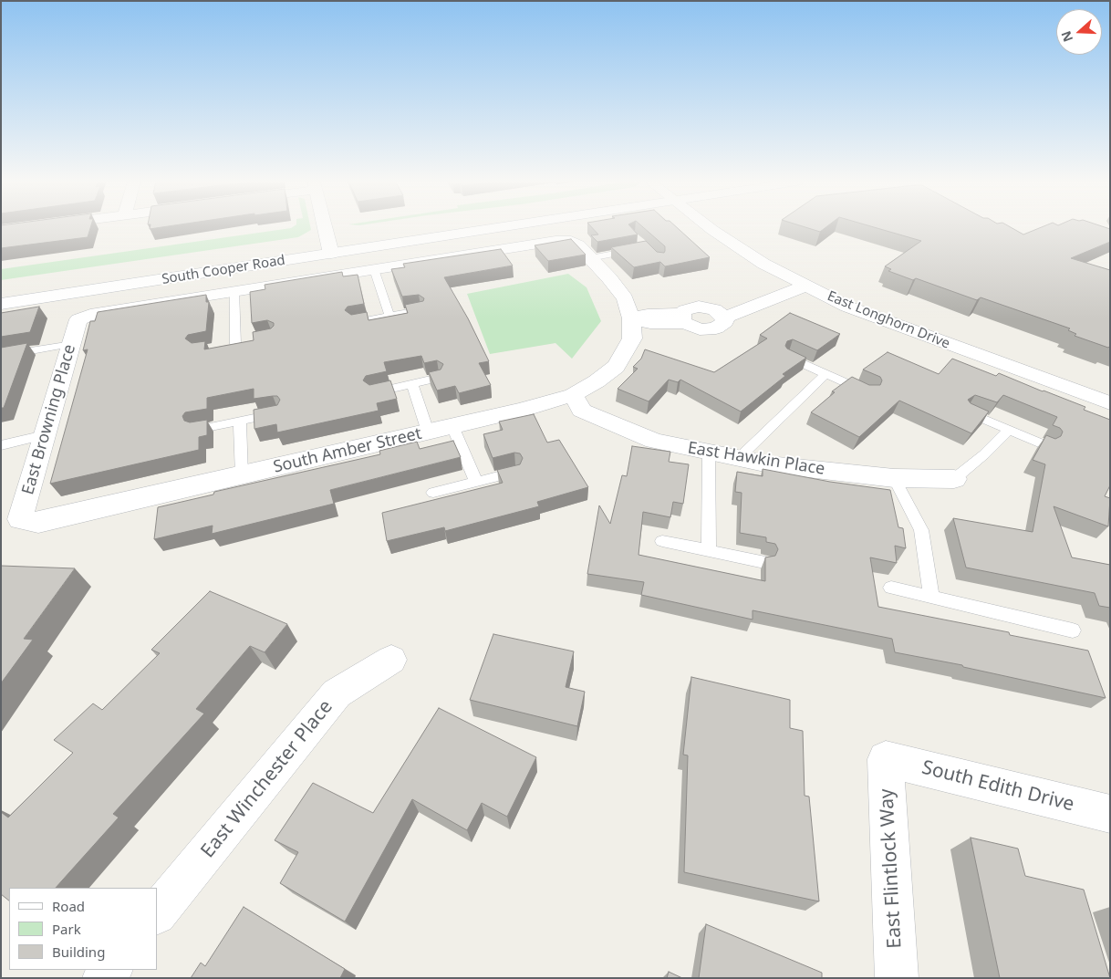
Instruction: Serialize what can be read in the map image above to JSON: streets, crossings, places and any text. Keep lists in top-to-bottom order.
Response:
{
  "streets": {
    "street": [
      "South Cooper Road",
      "East Longhorn Drive",
      "East Browning Place",
      "South Amber Street",
      "East Hawkin Place",
      "East Winchester Place",
      "South Edith Drive",
      "East Flintlock Way"
    ]
  },
  "crossings": [
    ["East Browning Place", "South Amber Street"],
    ["South Amber Street", "East Hawkin Place"],
    ["South Edith Drive", "East Flintlock Way"]
  ],
  "legend": ["Road", "Park", "Building"],
  "north": "left"
}
